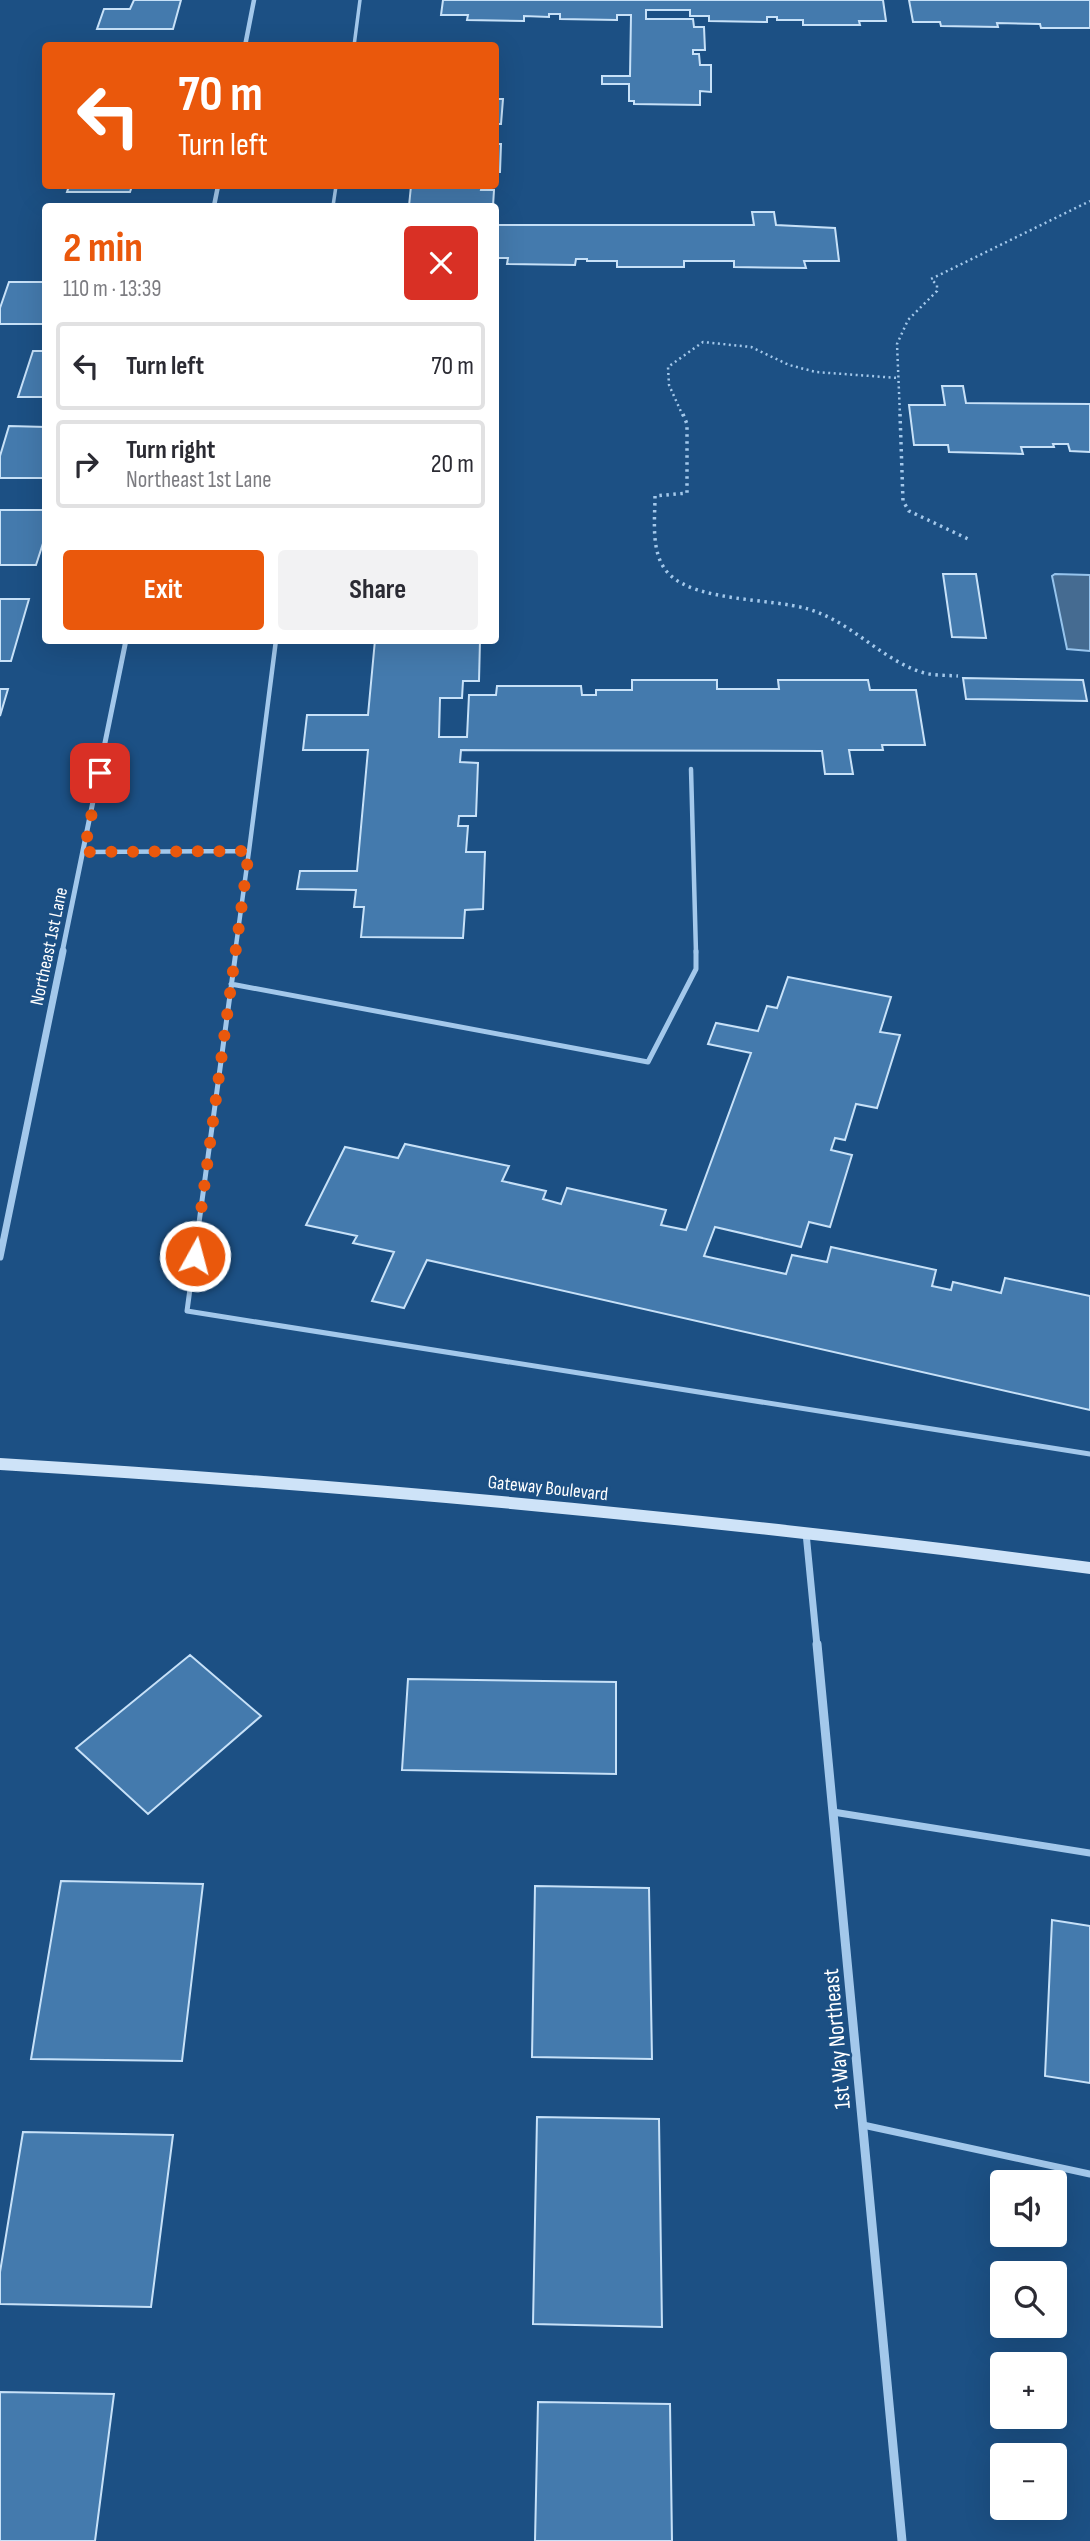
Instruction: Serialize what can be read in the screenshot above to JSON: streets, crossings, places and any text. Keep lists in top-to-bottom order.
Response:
{
  "streets": {
    "main road": ["Gateway Boulevard"],
    "street": ["Northeast 1st Lane", "1st Way Northeast"]
  },
  "crossings": [
    ["Gateway Boulevard", "1st Way Northeast"]
  ],
  "page": {
    "turn": ["70 m", "Turn left"],
    "heading": ["2 min", "110 m · 13:39"],
    "list": [
      {
        "name": "Turn left",
        "value": "70 m"
      },
      {
        "name": "Turn right",
        "note": "Northeast 1st Lane",
        "value": "20 m"
      }
    ],
    "buttons": ["Exit", "Share"],
    "map_buttons": ["+", "−"]
  }
}
